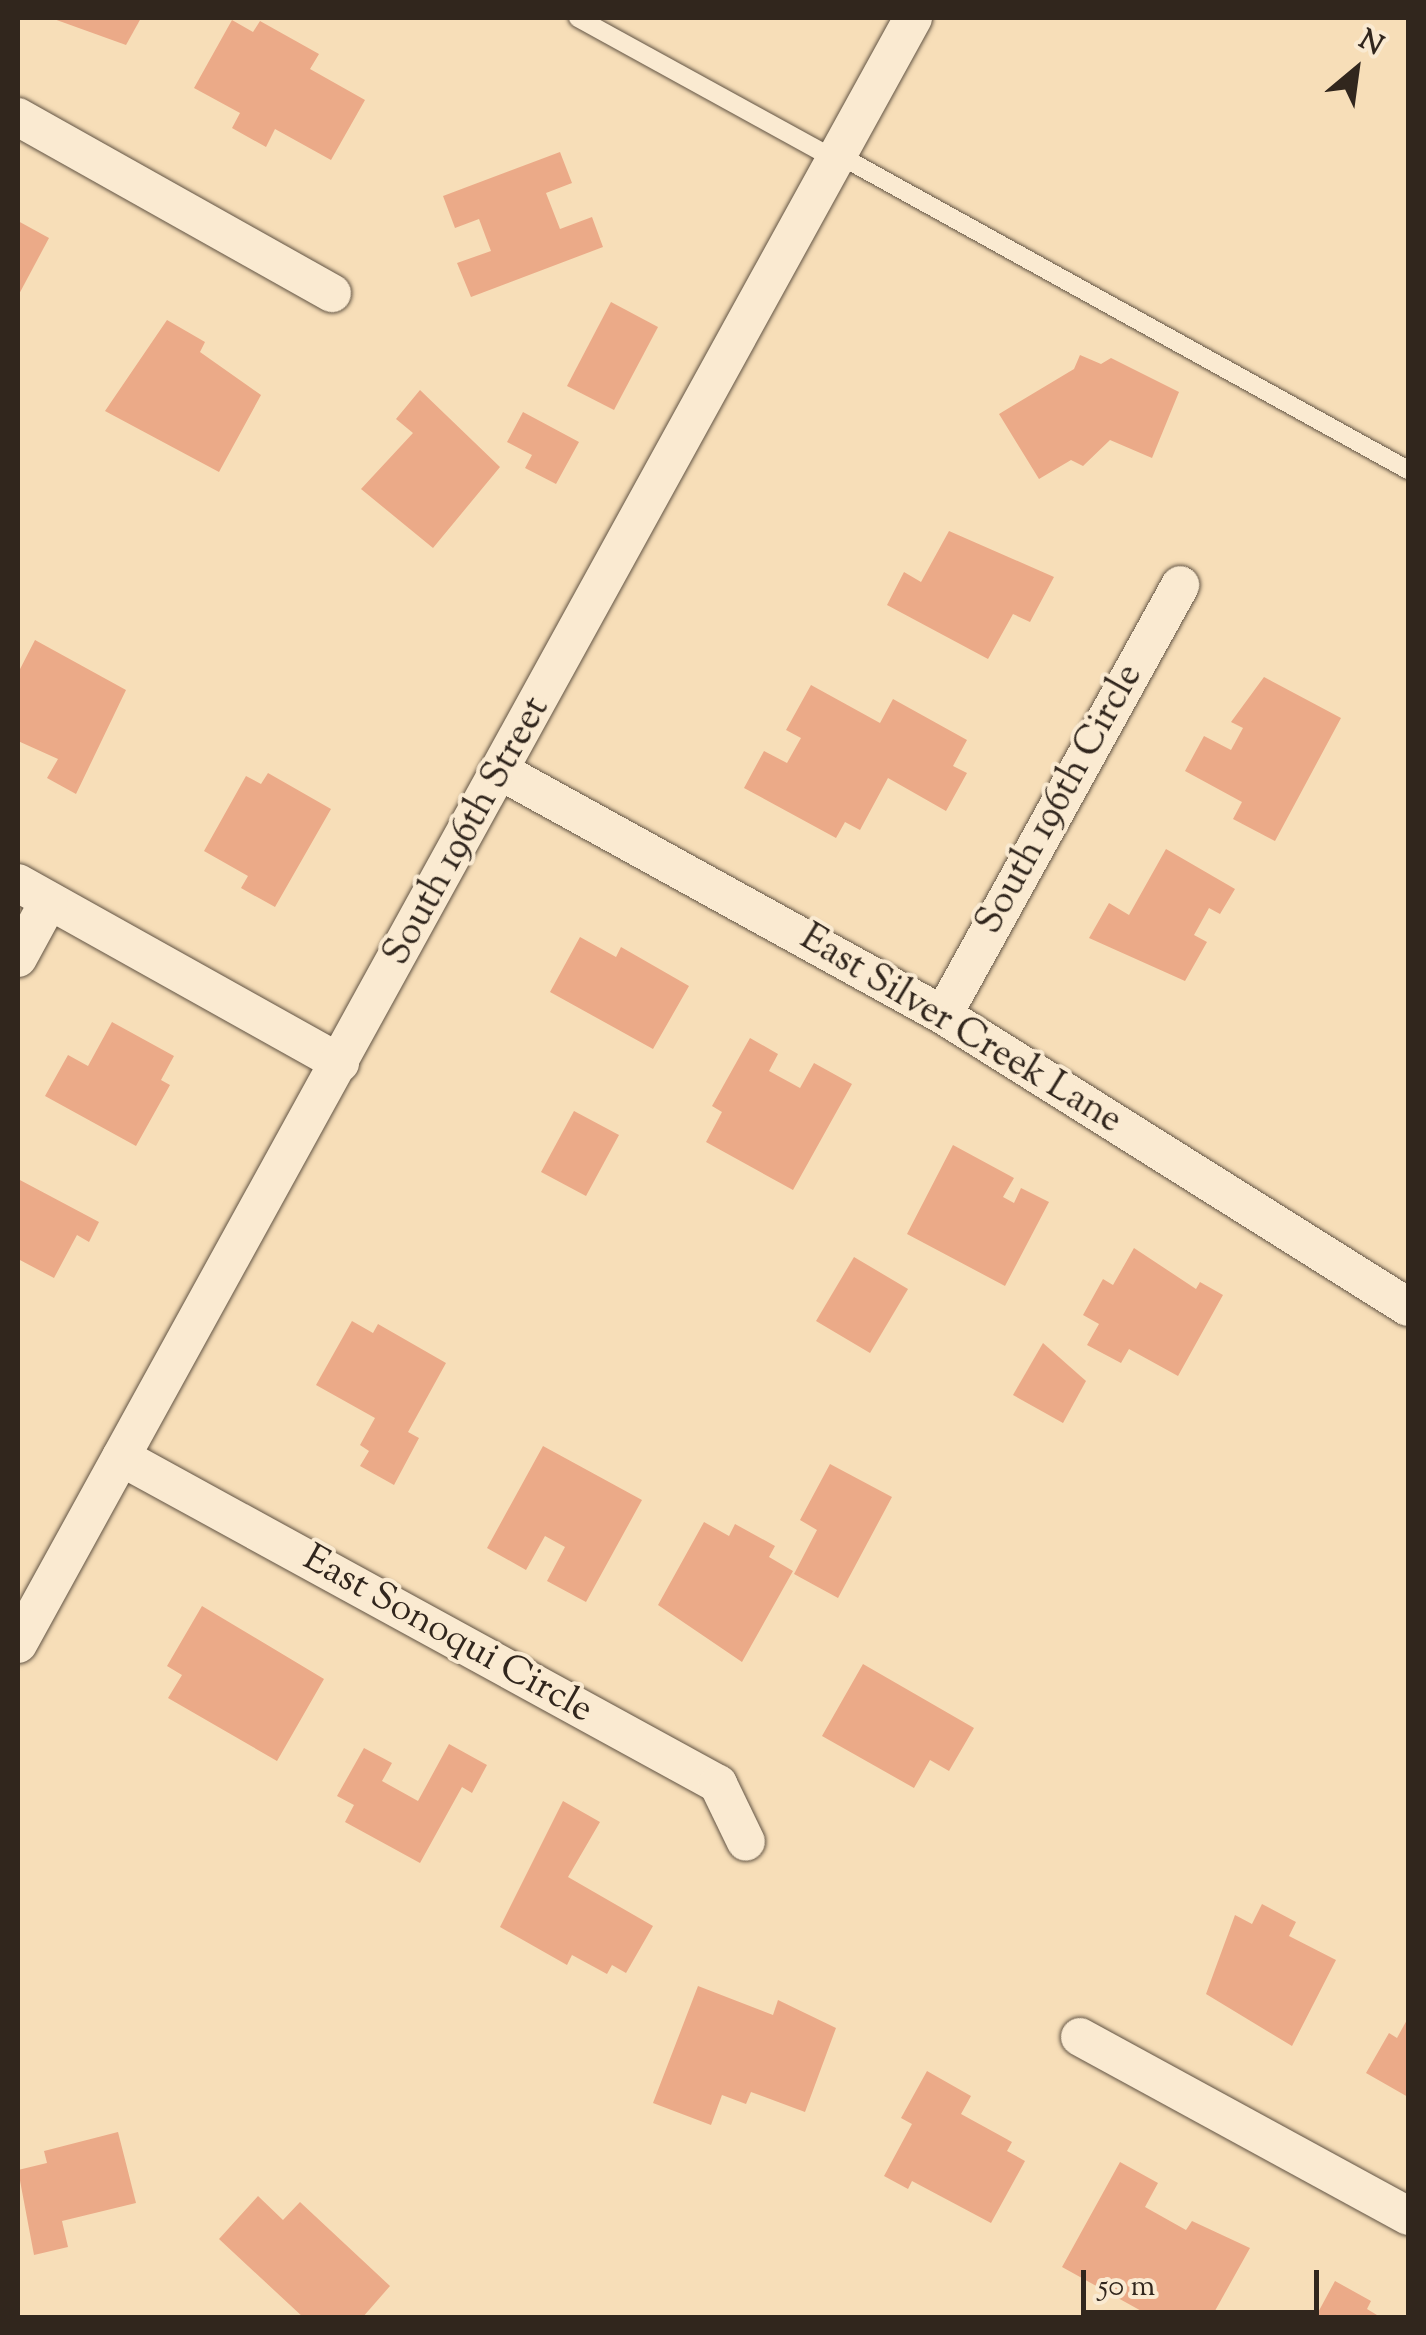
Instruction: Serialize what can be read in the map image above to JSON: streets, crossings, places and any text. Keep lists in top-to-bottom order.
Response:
{
  "streets": {
    "street": [
      "South 196th Circle",
      "South 196th Street",
      "East Silver Creek Lane",
      "East Sonoqui Circle"
    ]
  },
  "crossings": [
    ["South 196th Circle", "East Silver Creek Lane"],
    ["South 196th Street", "East Silver Creek Lane"],
    ["South 196th Street", "East Sonoqui Circle"]
  ],
  "scale_bar": "50 m",
  "north": "top right"
}
